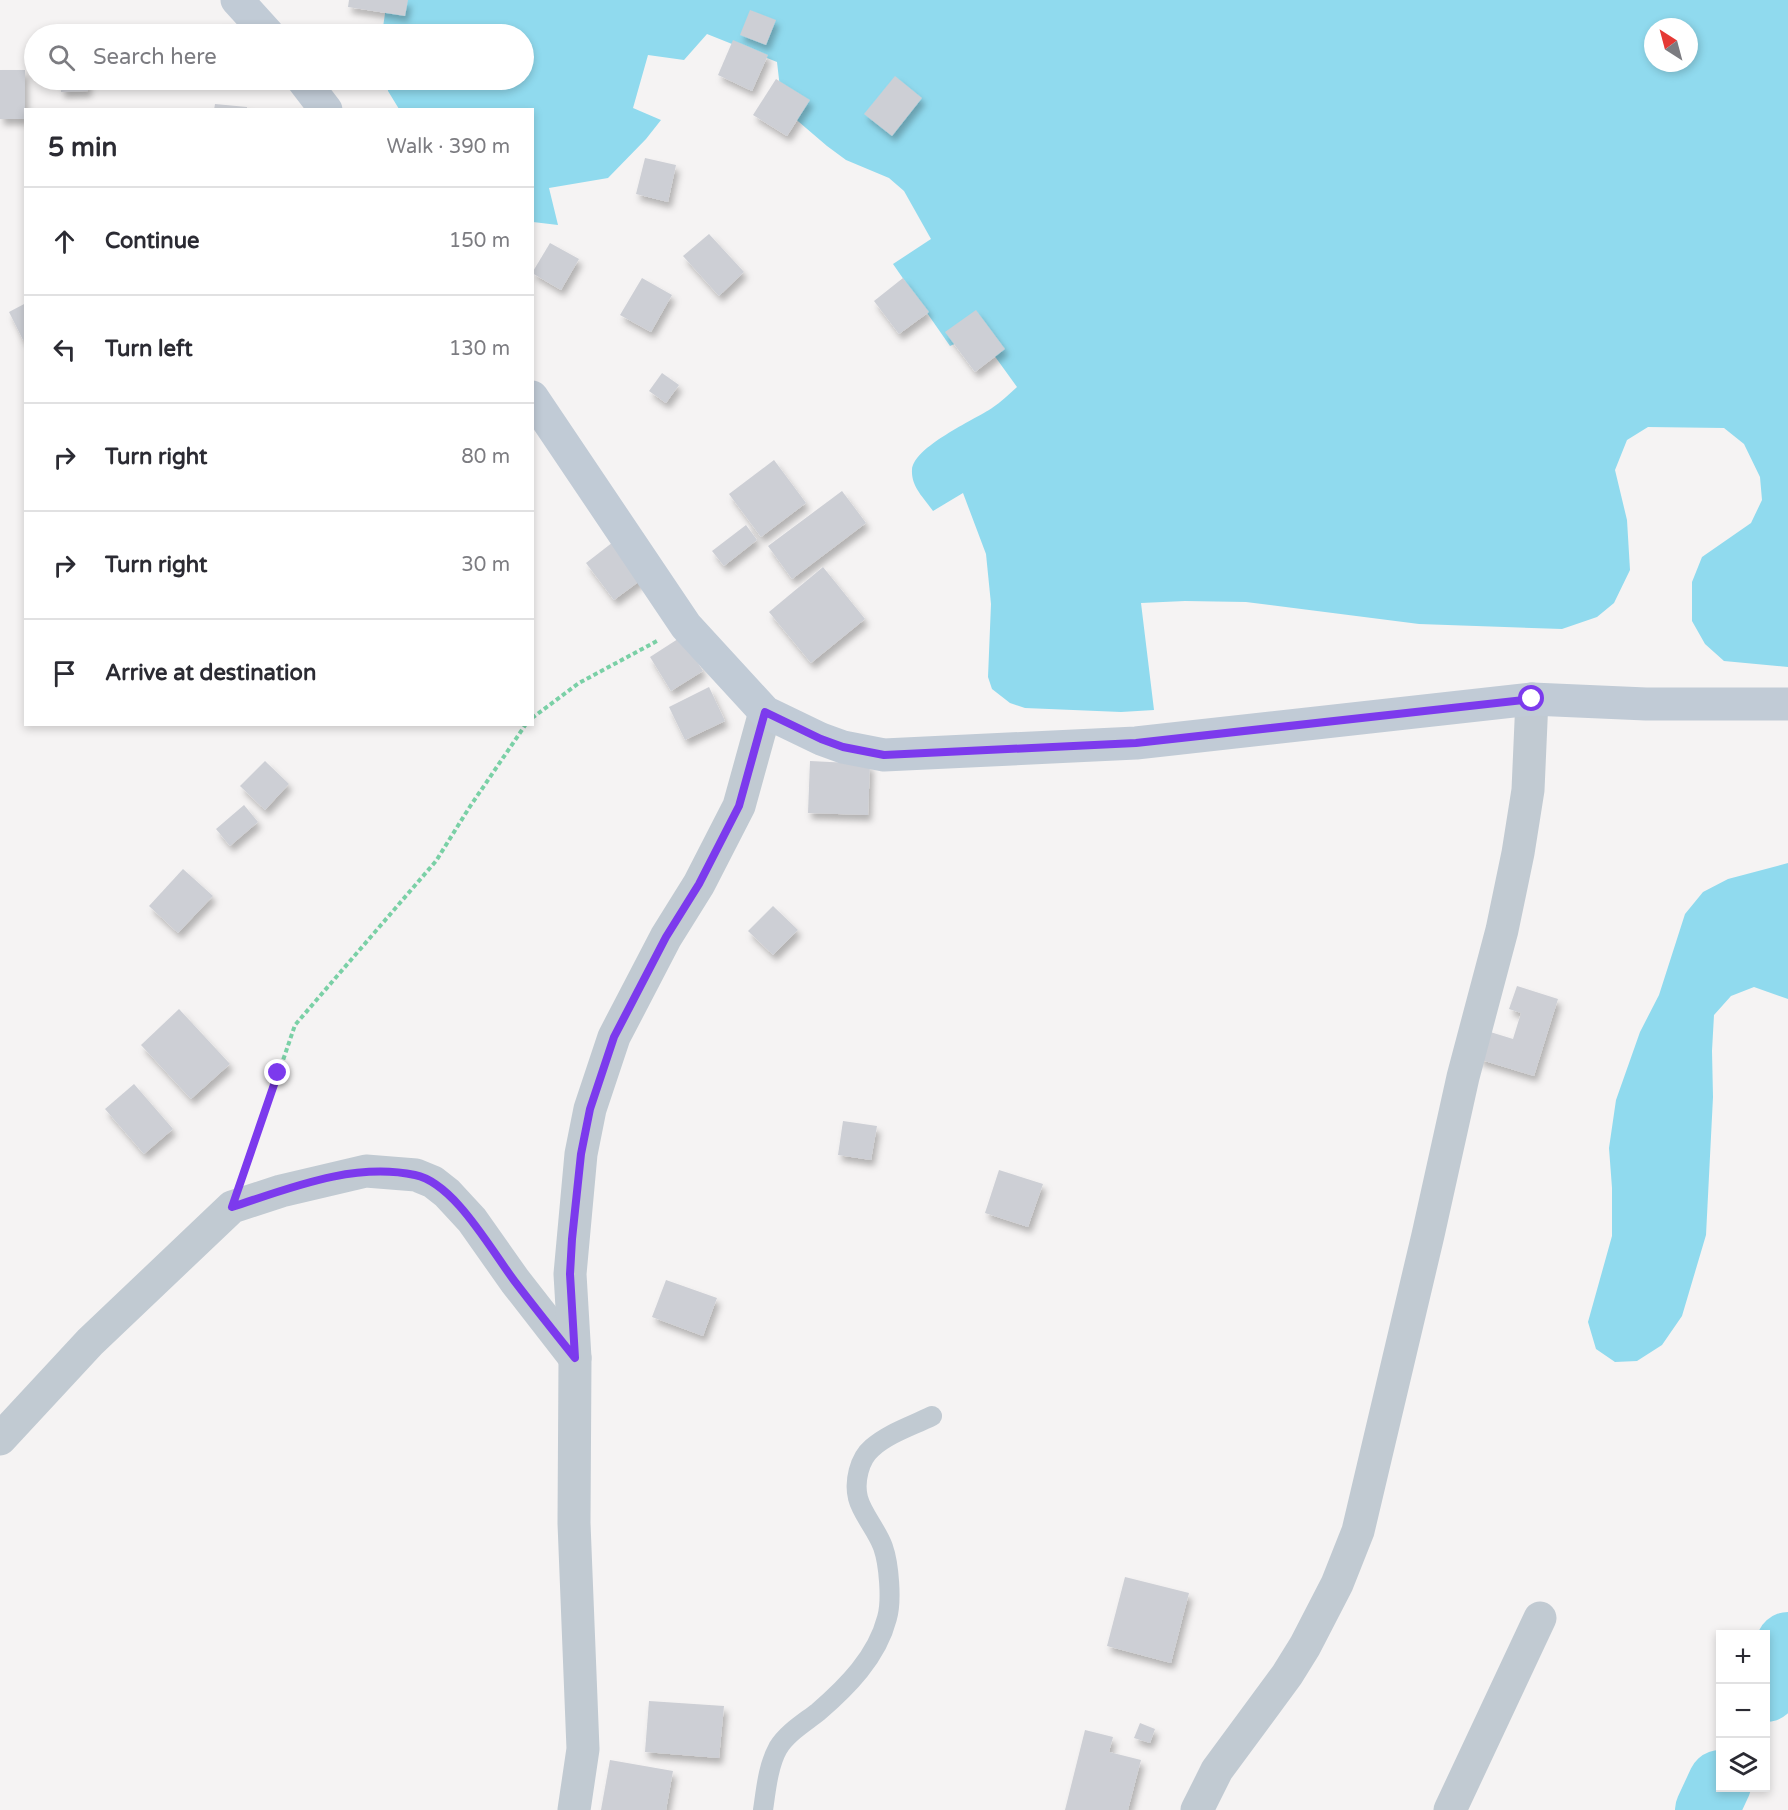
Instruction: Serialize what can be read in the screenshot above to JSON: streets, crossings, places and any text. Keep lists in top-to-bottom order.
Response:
{
  "north": "top left",
  "page": {
    "search": "Search here",
    "heading": ["5 min", "Walk · 390 m"],
    "list": [
      ["Continue", "150 m"],
      ["Turn left", "130 m"],
      ["Turn right", "80 m"],
      ["Turn right", "30 m"],
      "Arrive at destination"
    ],
    "map_buttons": ["+", "−"]
  }
}
